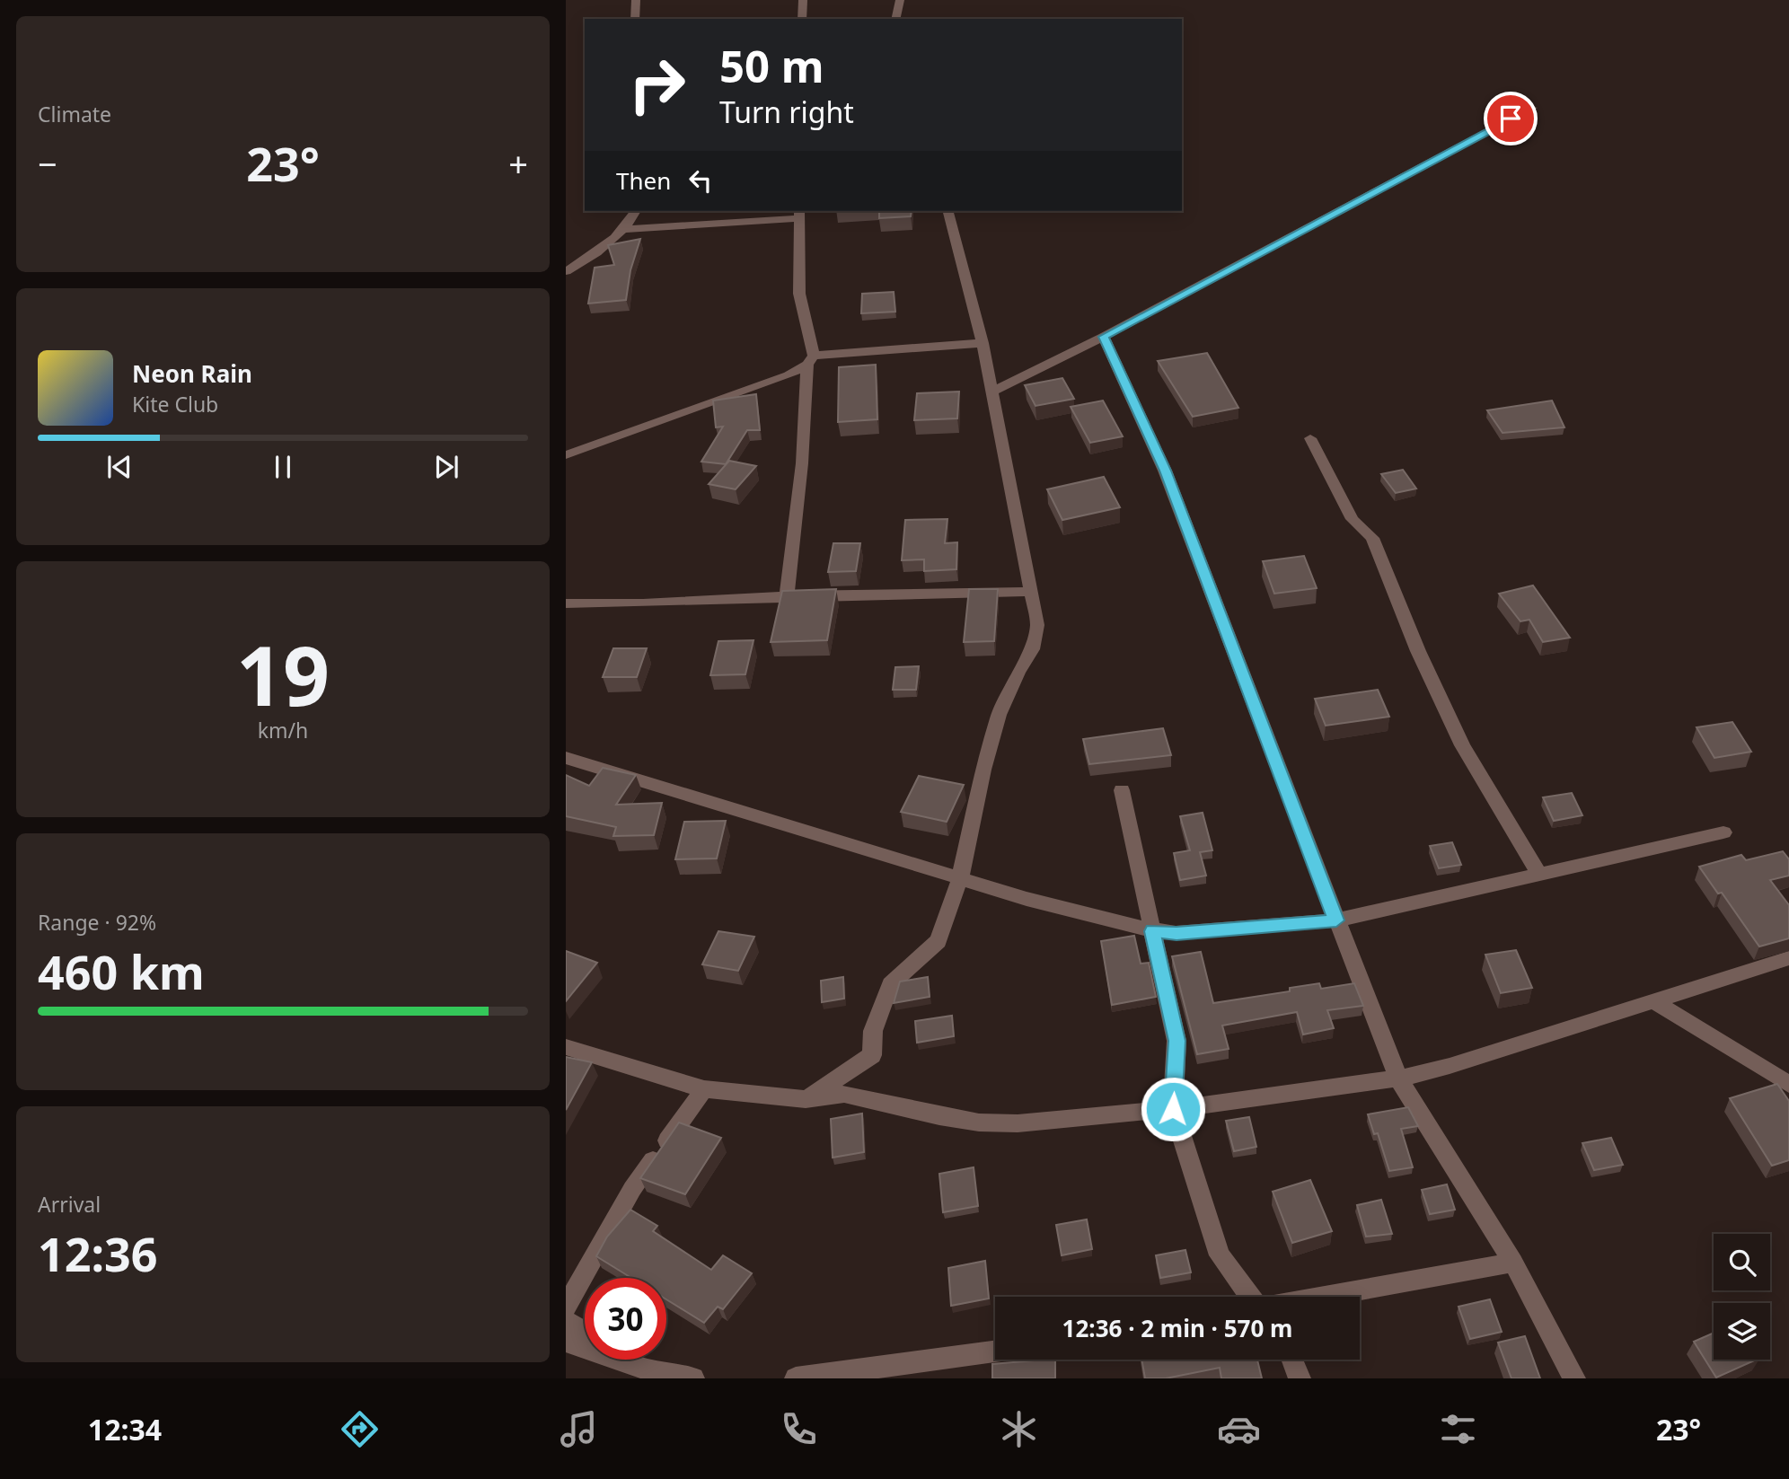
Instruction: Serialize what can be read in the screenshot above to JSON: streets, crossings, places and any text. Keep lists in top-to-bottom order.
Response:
{
  "page": {
    "tile": [
      "Climate",
      ["19", "km/h"],
      ["Range · 92%", "460 km"],
      ["Arrival", "12:36"]
    ],
    "turn": ["50 m", "Turn right"],
    "heat": ["−", "23°", "+"],
    "then": "Then",
    "song": ["Neon Rain", "Kite Club"],
    "limit": "30",
    "trip": "12:36 · 2 min · 570 m",
    "tabs": ["12:34", "23°"]
  }
}
